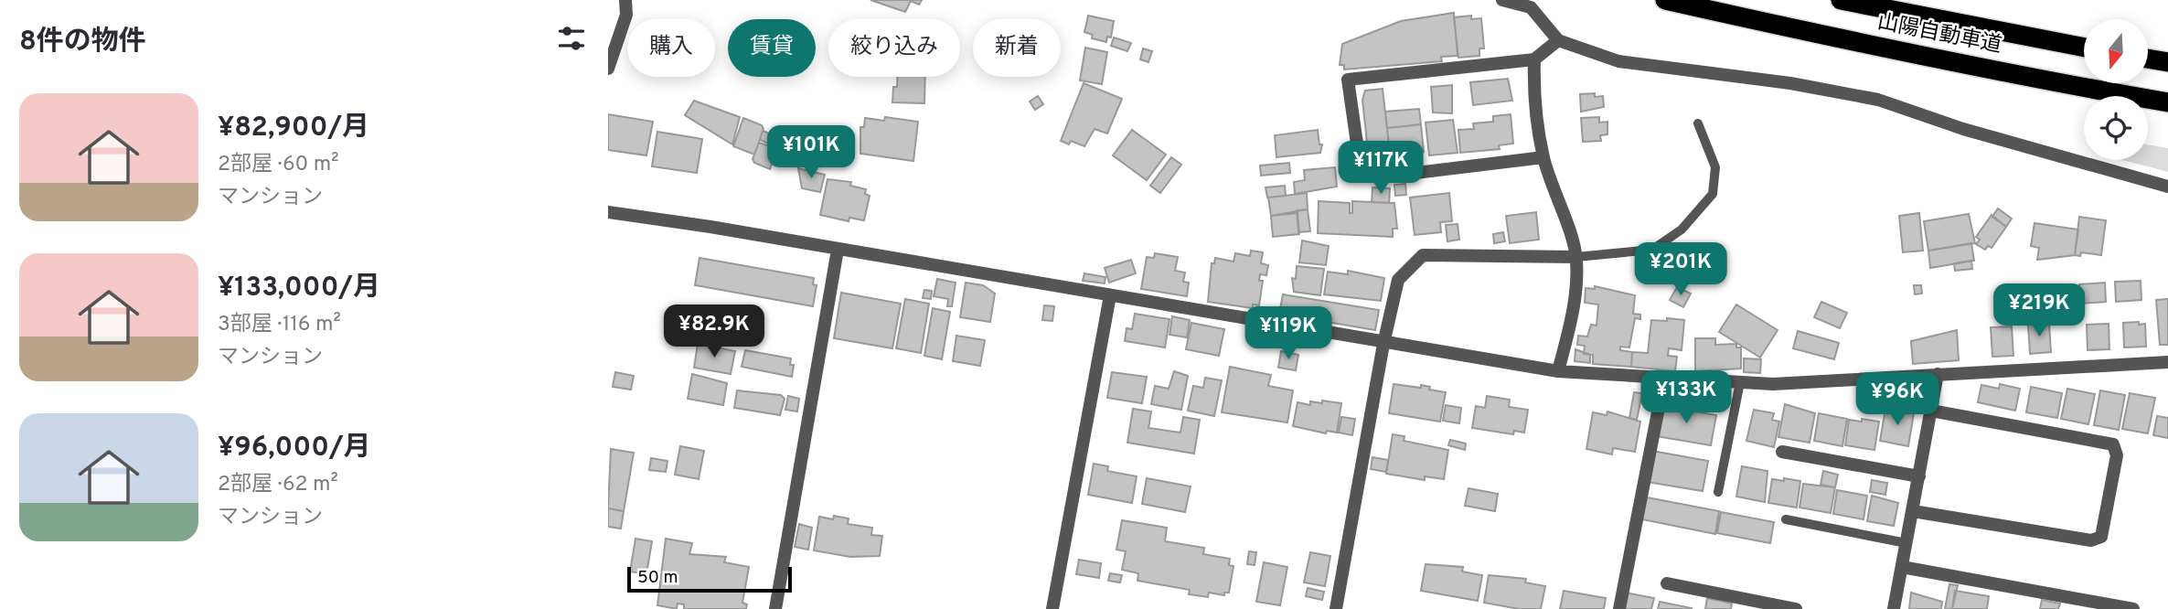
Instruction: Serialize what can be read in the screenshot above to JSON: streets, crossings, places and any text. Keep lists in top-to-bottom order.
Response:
{
  "streets": {
    "highway": ["山陽自動車道"]
  },
  "scale_bar": "50 m",
  "north": "bottom",
  "page": {
    "heading": "8件の物件",
    "chip": [
      "購入",
      "賃貸",
      "絞り込み",
      "新着"
    ],
    "list": [
      {
        "name": "¥82,900/月",
        "note": "2部屋 · 60 m² · マンション"
      },
      {
        "name": "¥133,000/月",
        "note": "3部屋 · 116 m² · マンション"
      },
      {
        "name": "¥96,000/月",
        "note": "2部屋 · 62 m² · マンション"
      }
    ],
    "price": [
      "¥101K",
      "¥117K",
      "¥201K",
      "¥219K",
      "¥82.9K",
      "¥119K",
      "¥133K",
      "¥96K"
    ],
    "scale": "50 m"
  }
}
